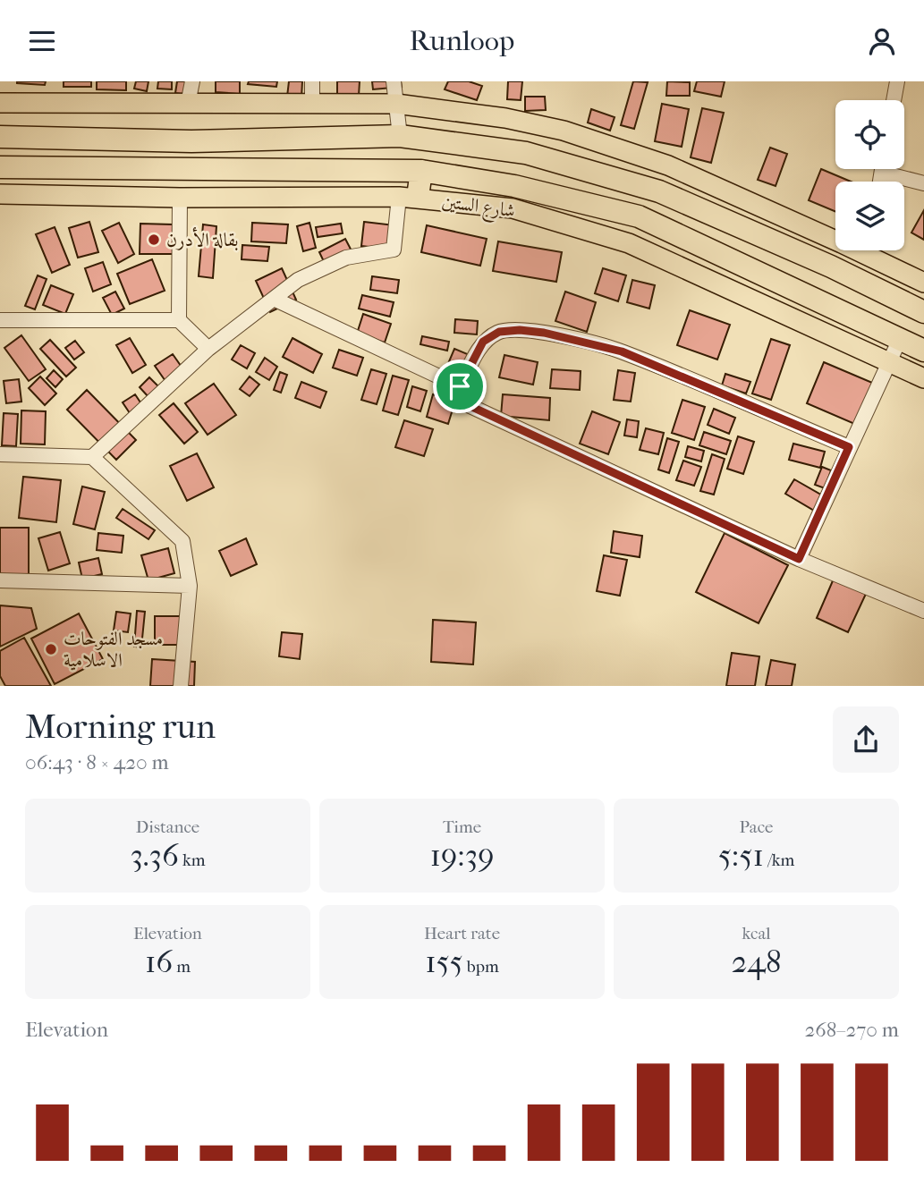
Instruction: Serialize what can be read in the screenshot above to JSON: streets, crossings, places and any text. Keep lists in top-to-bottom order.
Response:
{
  "streets": {
    "highway": ["شارع الستين"]
  },
  "places": ["بقالة الأدرن", "مسجد الفتوحات الاسلامية"],
  "page": {
    "header": "Runloop",
    "heading": ["Morning run", "06:43 · 8 × 420 m"],
    "stats": [
      ["Distance", "3.36 km"],
      ["Time", "19:39"],
      ["Pace", "5:51 /km"],
      ["Elevation", "16 m"],
      ["Heart rate", "155 bpm"],
      ["kcal", "248"]
    ],
    "chart": ["Elevation", "268–270 m"]
  }
}
